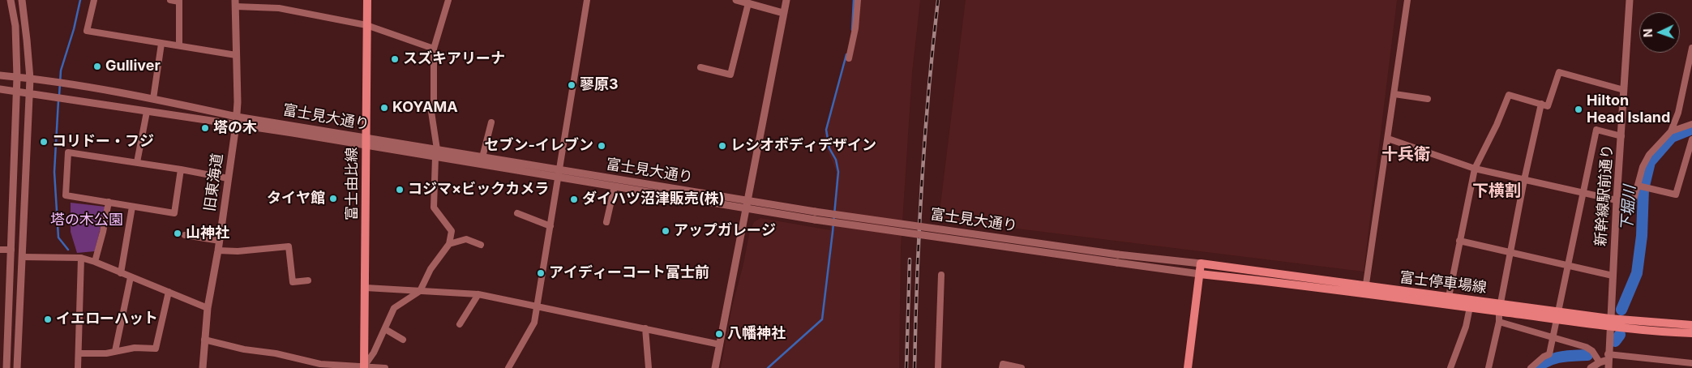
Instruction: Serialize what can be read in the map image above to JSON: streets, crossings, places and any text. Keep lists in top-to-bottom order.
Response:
{
  "streets": {
    "main road": ["富士由比線", "富士停車場線"],
    "street": ["富士見大通り", "旧東海道", "新幹線駅前通り"]
  },
  "crossings": [
    ["富士見大通り", "旧東海道"],
    ["富士見大通り", "富士由比線"],
    ["富士見大通り", "富士停車場線"],
    ["新幹線駅前通り", "富士停車場線"]
  ],
  "districts": ["十兵衛", "下横割"],
  "water": ["下堀川"],
  "parks": ["塔の木公園"],
  "places": [
    "スズキアリーナ",
    "Gulliver",
    "蓼原3",
    "KOYAMA",
    "Hilton Head Island",
    "塔の木",
    "コリドー・フジ",
    "セブン-イレブン",
    "レシオボディデザイン",
    "コジマ×ビックカメラ",
    "タイヤ館",
    "ダイハツ沼津販売(株)",
    "アップガレージ",
    "山神社",
    "アイディーコート富士前",
    "イエローハット",
    "八幡神社"
  ],
  "north": "left"
}
